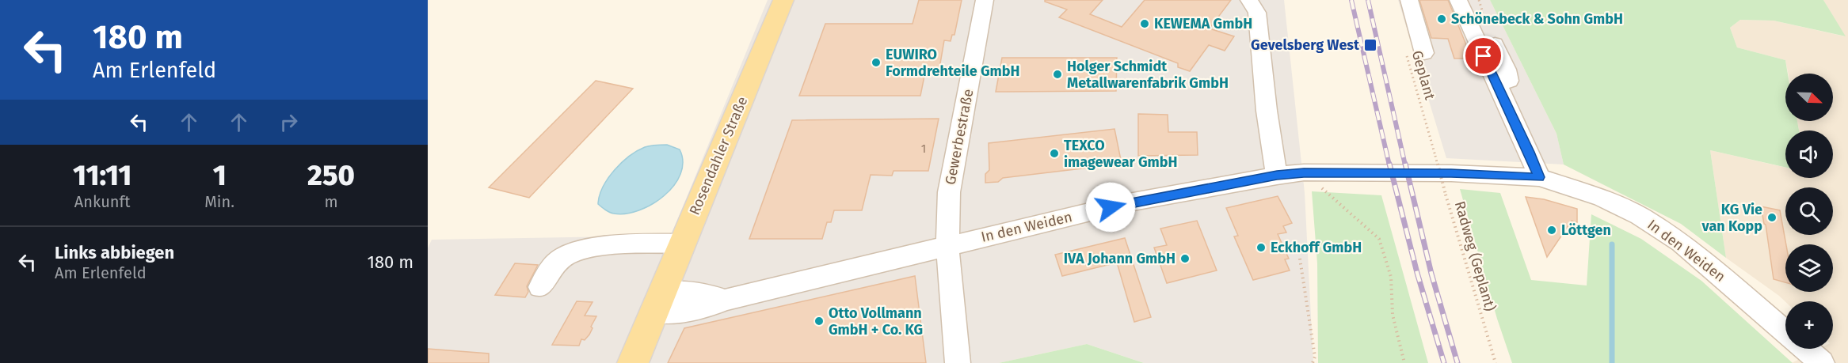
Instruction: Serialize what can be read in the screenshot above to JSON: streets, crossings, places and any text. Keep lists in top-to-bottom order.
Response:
{
  "streets": {
    "main road": ["Rosendahler Straße"],
    "street": ["Gewerbestraße", "In den Weiden"],
    "path": ["Geplant", "Radweg (Geplant)"]
  },
  "crossings": [
    ["Geplant", "Radweg (Geplant)"],
    ["Gewerbestraße", "In den Weiden"],
    ["Rosendahler Straße", "In den Weiden"]
  ],
  "places": {
    "other": [
      "Schönebeck & Sohn GmbH",
      "KEWEMA GmbH",
      "EUWIRO Formdrehteile GmbH",
      "Holger Schmidt Metallwarenfabrik GmbH",
      "TEXCO imagewear GmbH",
      "KG Vie van Kopp",
      "Löttgen",
      "Eckhoff GmbH",
      "IVA Johann GmbH",
      "Otto Vollmann GmbH + Co. KG"
    ],
    "transit": ["Gevelsberg West"]
  },
  "house_numbers": ["1"],
  "north": "bottom right",
  "page": {
    "turn": ["180 m", "Am Erlenfeld"],
    "map_buttons": "+",
    "eta": [
      "11:11",
      "Ankunft",
      "1",
      "Min.",
      "250",
      "m"
    ],
    "list": [
      {
        "name": "Links abbiegen",
        "note": "Am Erlenfeld",
        "value": "180 m"
      }
    ]
  }
}
